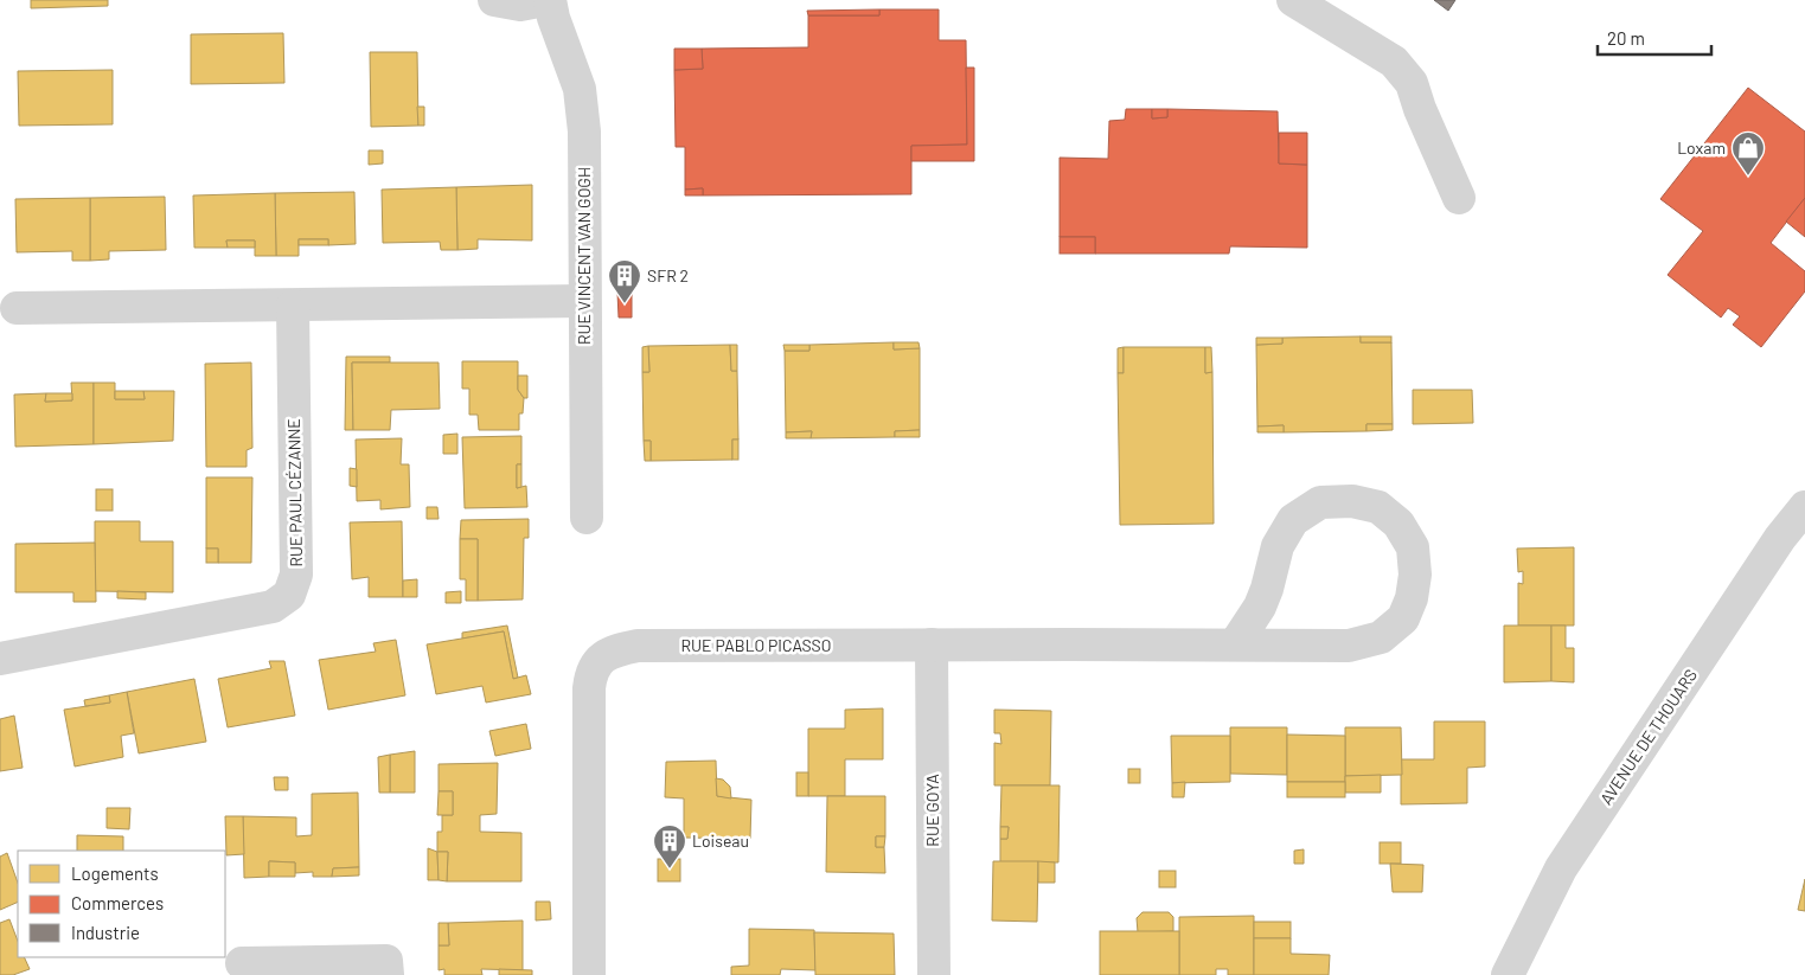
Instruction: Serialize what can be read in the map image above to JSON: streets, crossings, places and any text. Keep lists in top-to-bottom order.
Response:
{
  "streets": {
    "street": [
      "RUE VINCENT VAN GOGH",
      "RUE PAUL CÉZANNE",
      "RUE PABLO PICASSO",
      "AVENUE DE THOUARS",
      "RUE GOYA"
    ]
  },
  "crossings": [
    ["RUE PABLO PICASSO", "RUE GOYA"]
  ],
  "places": {
    "shop": ["Loxam"],
    "building": ["SFR 2", "Loiseau"]
  },
  "legend": ["Logements", "Commerces", "Industrie"],
  "scale_bar": "20 m"
}
